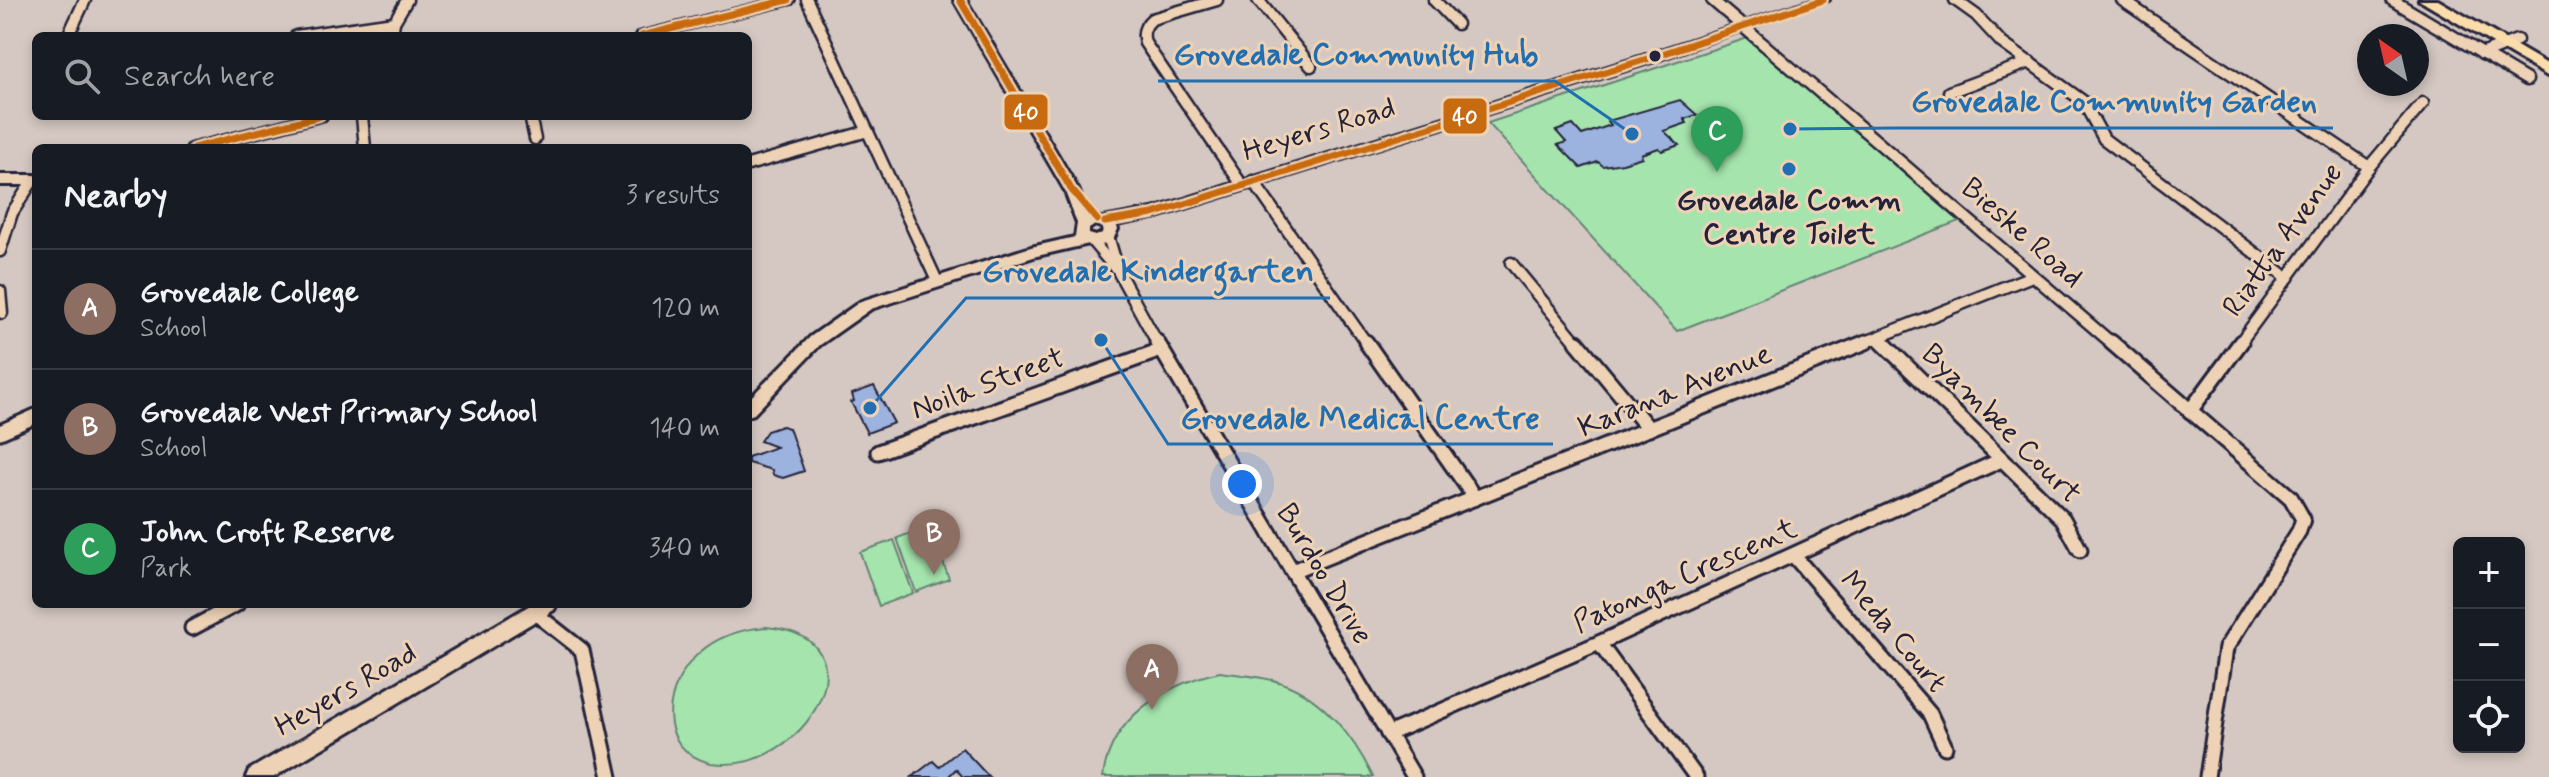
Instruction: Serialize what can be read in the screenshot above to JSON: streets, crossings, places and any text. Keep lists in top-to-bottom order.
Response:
{
  "streets": {
    "street": [
      "Heyers Road",
      "Bieske Road",
      "Riatta Avenue",
      "Noila Street",
      "Karana Avenue",
      "Byambee Court",
      "Burdoo Drive",
      "Patonga Crescent",
      "Meda Court"
    ]
  },
  "crossings": [
    ["Heyers Road", "Bieske Road"],
    ["Heyers Road", "Burdoo Drive"],
    ["Bieske Road", "Riatta Avenue"],
    ["Bieske Road", "Karana Avenue"],
    ["Noila Street", "Burdoo Drive"],
    ["Karana Avenue", "Byambee Court"],
    ["Karana Avenue", "Burdoo Drive"],
    ["Byambee Court", "Patonga Crescent"],
    ["Burdoo Drive", "Patonga Crescent"],
    ["Patonga Crescent", "Meda Court"]
  ],
  "places": [
    "Grovedale Community Garden",
    "Grovedale Community Hub",
    "Grovedale Comm Centre Toilet",
    "Grovedale Medical Centre",
    "Grovedale Kindergarten"
  ],
  "lines": ["transit line 40"],
  "north": "top left",
  "page": {
    "search": "Search here",
    "pins": ["C", "B", "A"],
    "heading": ["Nearby", "3 results"],
    "list": [
      {
        "mark": "A",
        "name": "Grovedale College",
        "note": "School",
        "value": "120 m"
      },
      {
        "mark": "B",
        "name": "Grovedale West Primary School",
        "note": "School",
        "value": "140 m"
      },
      {
        "mark": "C",
        "name": "John Croft Reserve",
        "note": "Park",
        "value": "340 m"
      }
    ],
    "map_buttons": ["+", "−"]
  }
}
